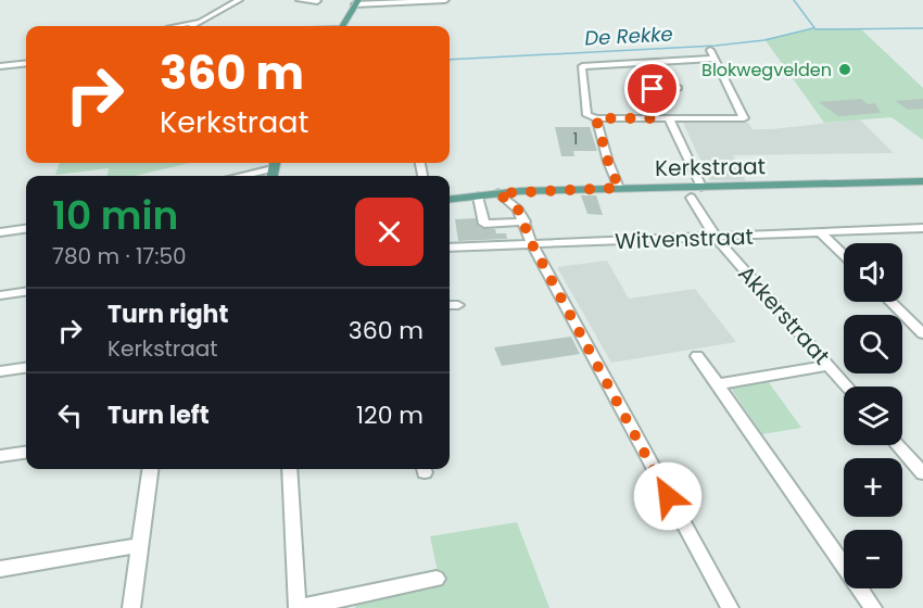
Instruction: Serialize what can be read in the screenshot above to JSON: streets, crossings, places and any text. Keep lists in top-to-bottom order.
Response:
{
  "streets": {
    "main road": ["Kerkstraat"],
    "street": ["Witvenstraat", "Akkerstraat"]
  },
  "crossings": [
    ["Witvenstraat", "Akkerstraat"]
  ],
  "water": ["De Rekke"],
  "places": ["Blokwegvelden"],
  "house_numbers": ["1"],
  "page": {
    "turn": ["360 m", "Kerkstraat"],
    "heading": ["10 min", "780 m · 17:50"],
    "map_buttons": ["+", "−"],
    "list": [
      {
        "name": "Turn right",
        "note": "Kerkstraat",
        "value": "360 m"
      },
      {
        "name": "Turn left",
        "value": "120 m"
      }
    ]
  }
}
